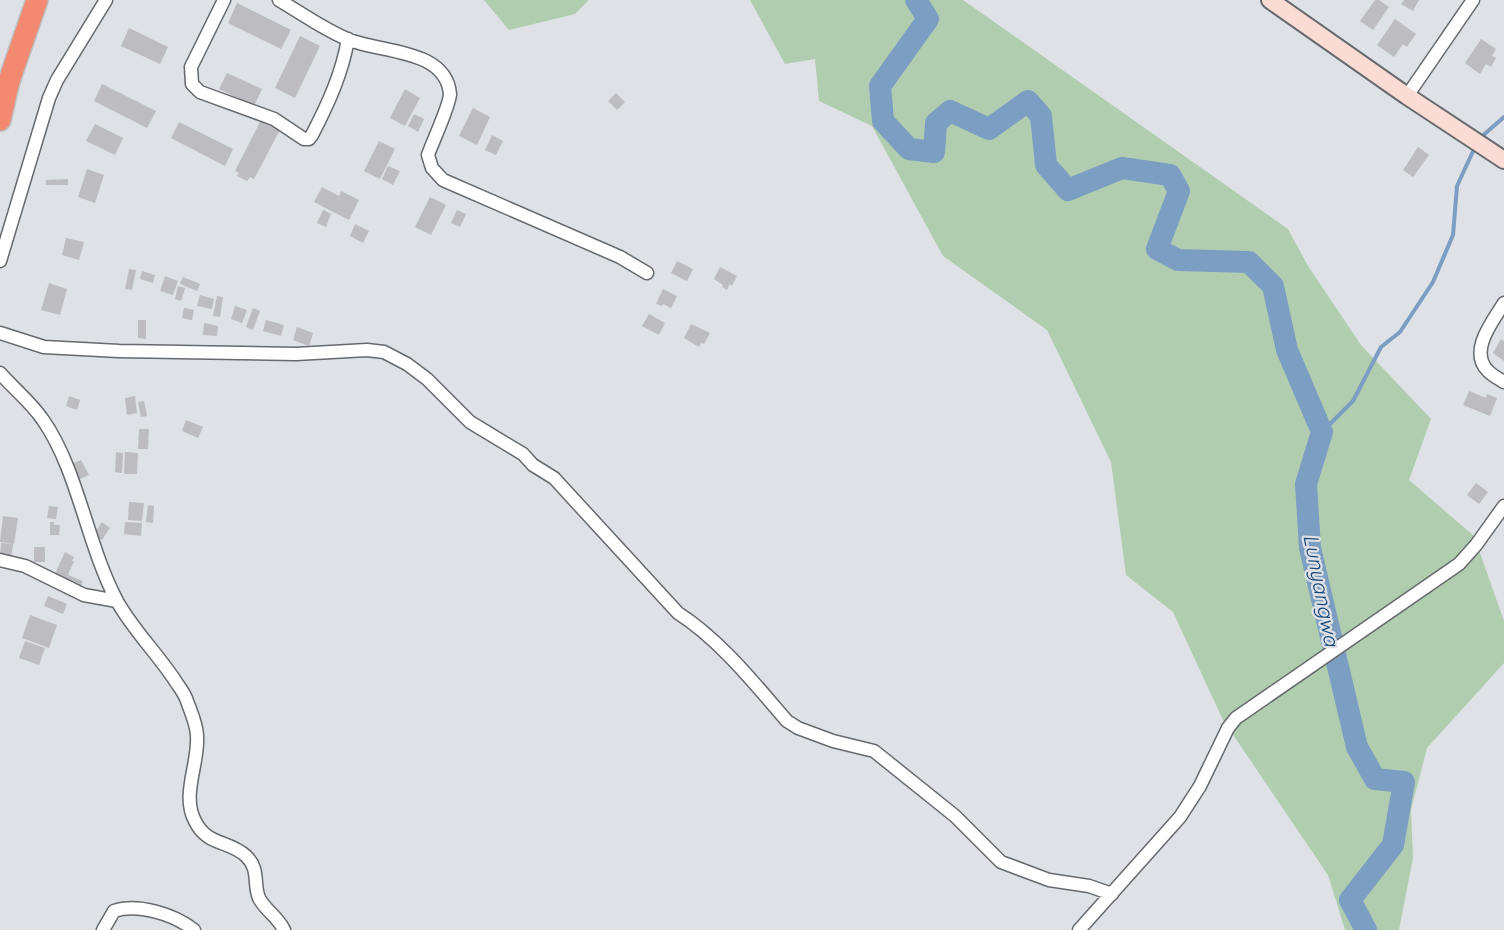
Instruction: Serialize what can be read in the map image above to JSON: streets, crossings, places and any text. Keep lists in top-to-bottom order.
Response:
{
  "water": ["Lunyangwa"]
}
